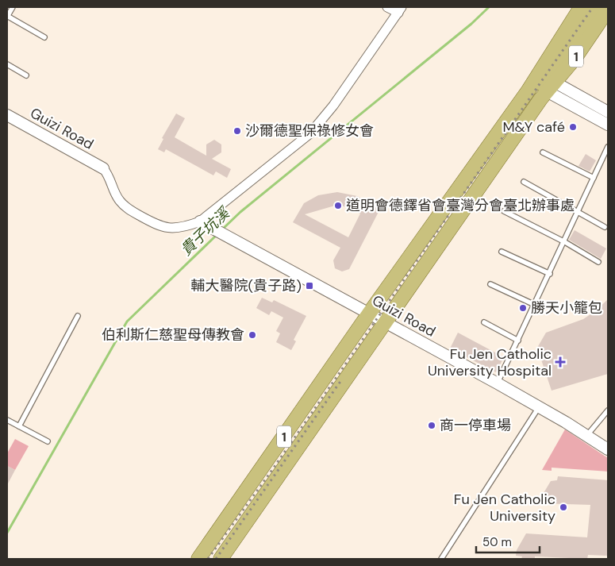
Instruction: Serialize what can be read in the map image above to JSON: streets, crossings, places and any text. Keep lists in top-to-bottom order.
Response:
{
  "streets": {
    "main road": ["1"],
    "street": ["Guizi Road"]
  },
  "crossings": [
    ["1", "Guizi Road"]
  ],
  "water": ["貴子坑溪"],
  "places": {
    "other": [
      "M&Y café",
      "沙爾德聖保祿修女會",
      "道明會德鐸省會臺灣分會臺北辦事處",
      "勝天小籠包",
      "伯利斯仁慈聖母傳教會",
      "商一停車場",
      "Fu Jen Catholic University"
    ],
    "transit": ["輔大醫院(貴子路)"],
    "health": ["Fu Jen Catholic University Hospital"]
  },
  "scale_bar": "50 m"
}
